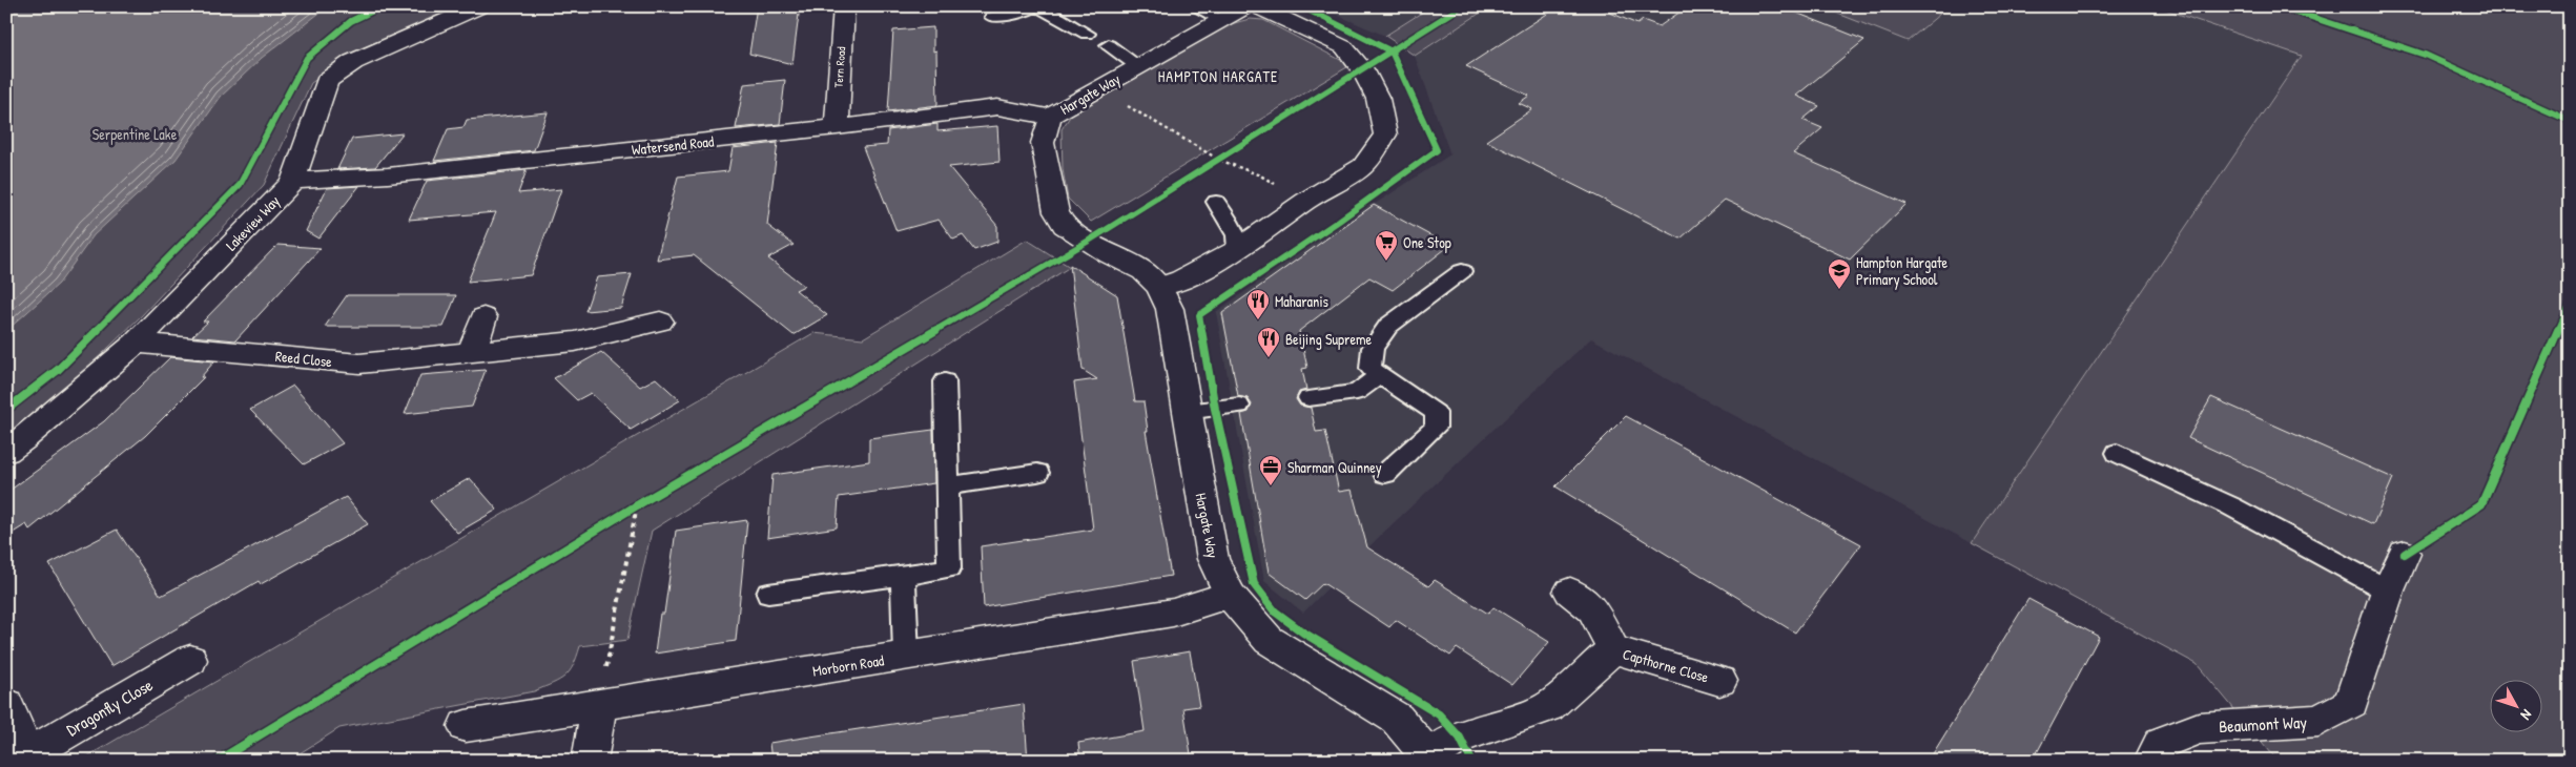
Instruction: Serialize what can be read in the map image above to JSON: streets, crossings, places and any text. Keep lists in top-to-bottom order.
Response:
{
  "streets": {
    "street": [
      "Tern Road",
      "Hargate Way",
      "Watersend Road",
      "Lakeview Way",
      "Reed Close",
      "Morborn Road",
      "Capthorne Close",
      "Dragonfly Close",
      "Beaumont Way"
    ]
  },
  "crossings": [
    ["Tern Road", "Watersend Road"],
    ["Hargate Way", "Watersend Road"],
    ["Hargate Way", "Morborn Road"],
    ["Hargate Way", "Capthorne Close"],
    ["Watersend Road", "Lakeview Way"],
    ["Lakeview Way", "Reed Close"]
  ],
  "districts": ["HAMPTON HARGATE"],
  "parks": ["Serpentine Lake"],
  "places": {
    "supermarket": ["One Stop"],
    "school or university": ["Hampton Hargate Primary School"],
    "restaurant": ["Maharanis", "Beijing Supreme"],
    "office": ["Sharman Quinney"]
  },
  "north": "bottom right"
}
